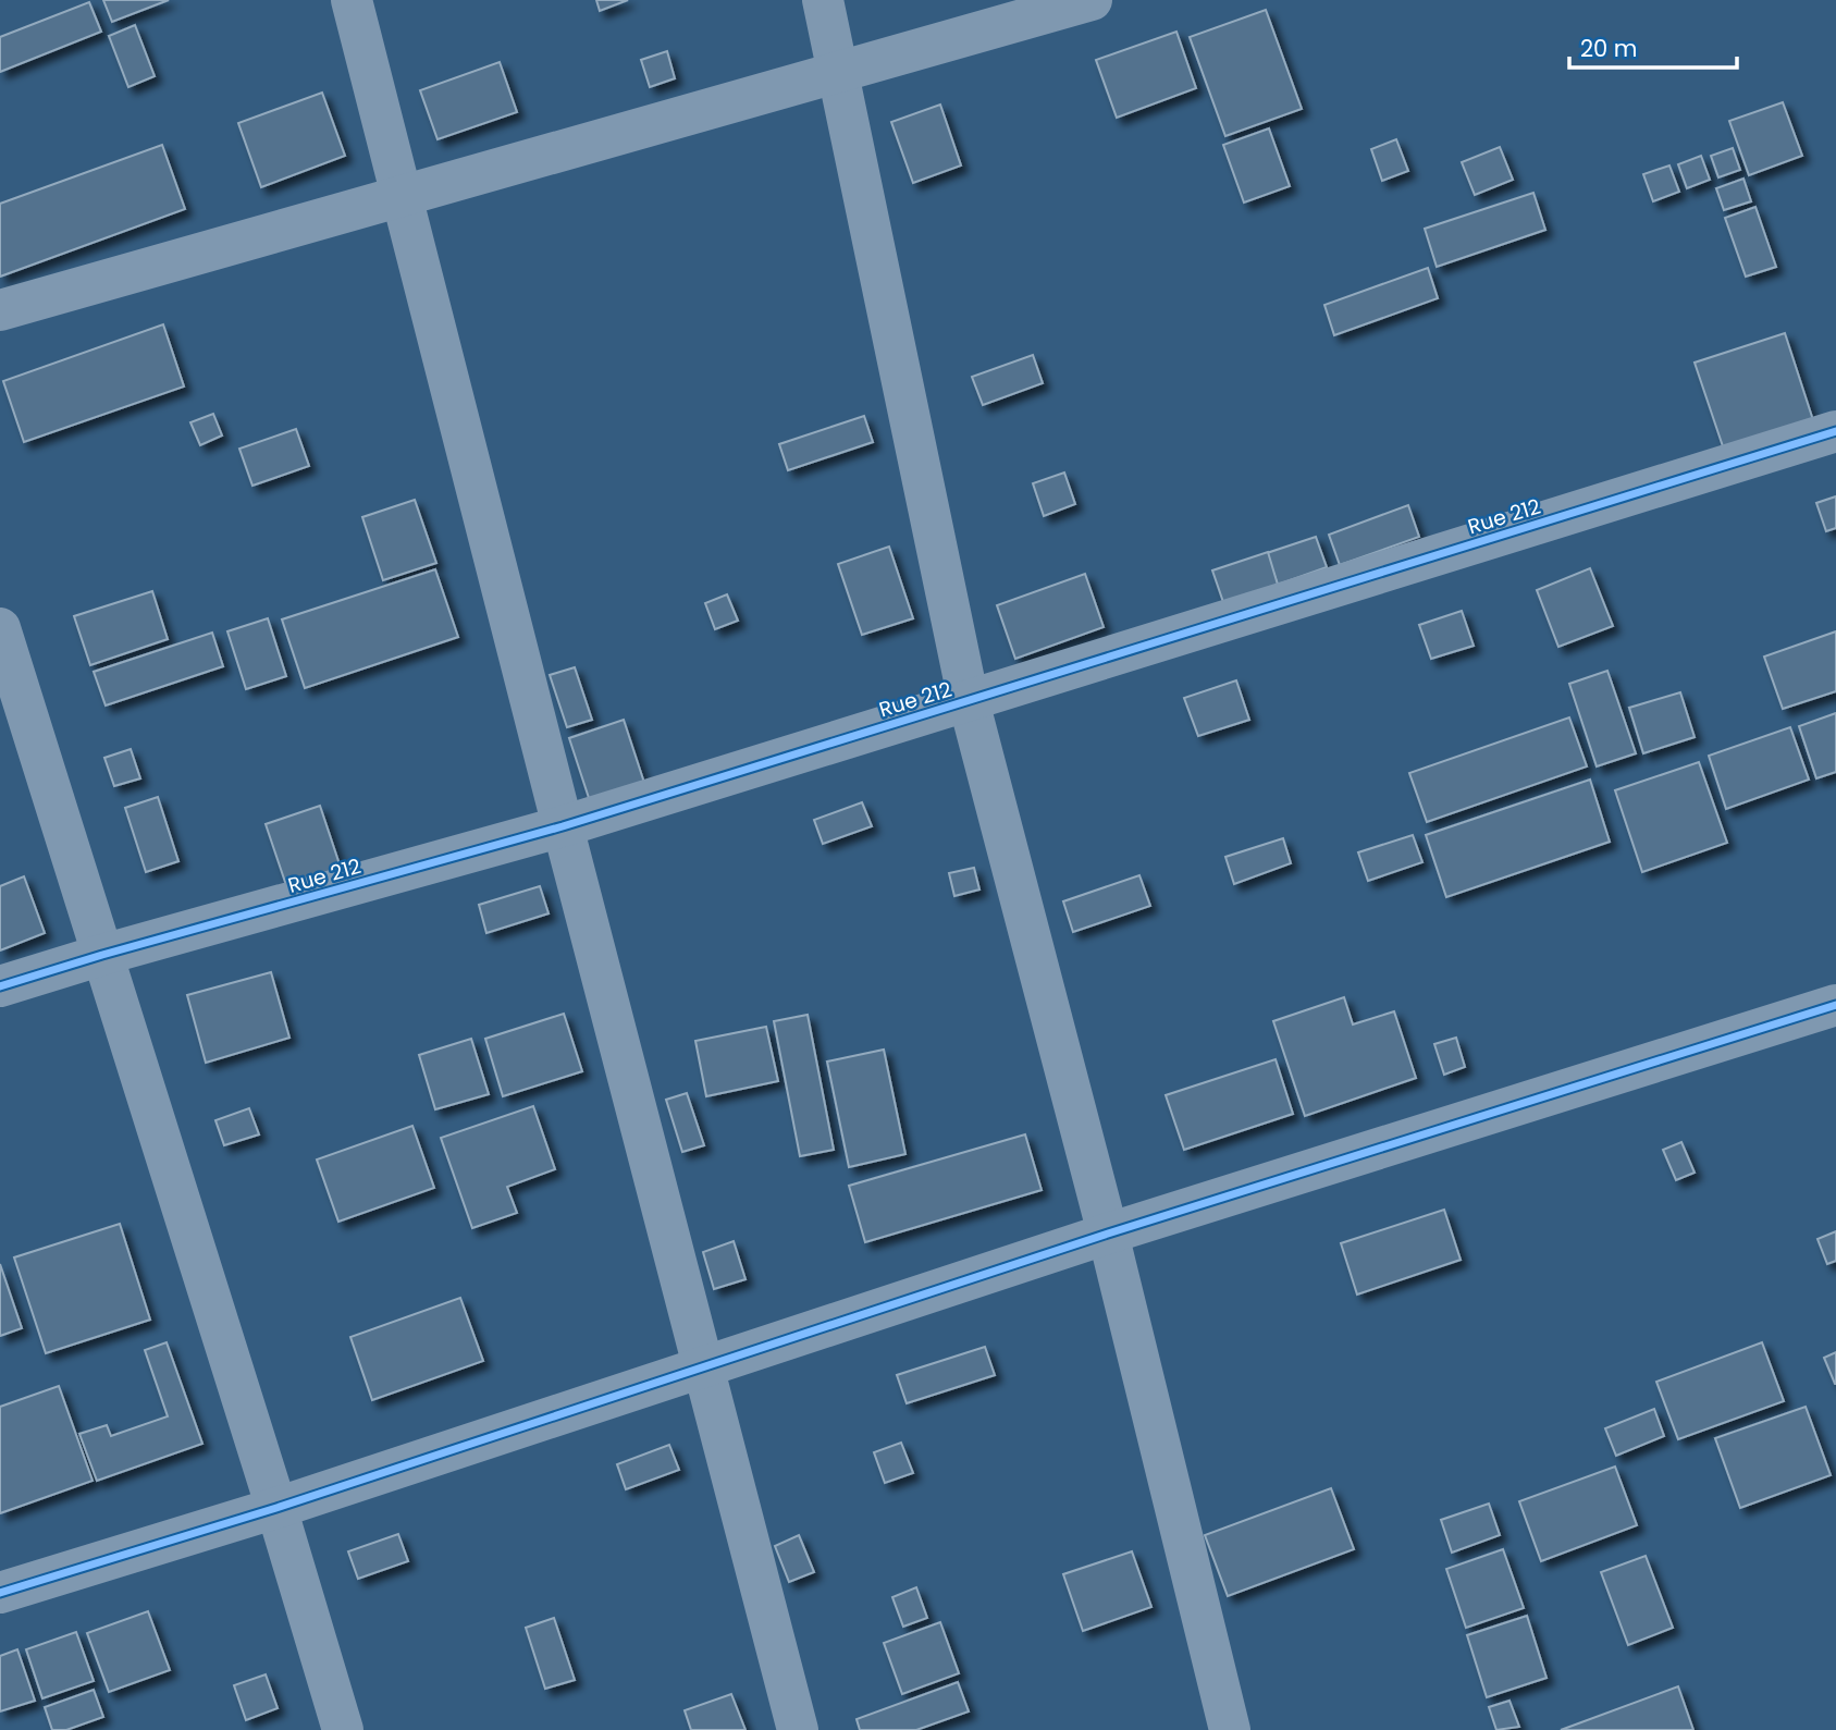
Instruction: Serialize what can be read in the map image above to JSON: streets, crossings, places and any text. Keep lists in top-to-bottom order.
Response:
{
  "streets": {
    "street": ["Rue 212"]
  },
  "scale_bar": "20 m"
}
